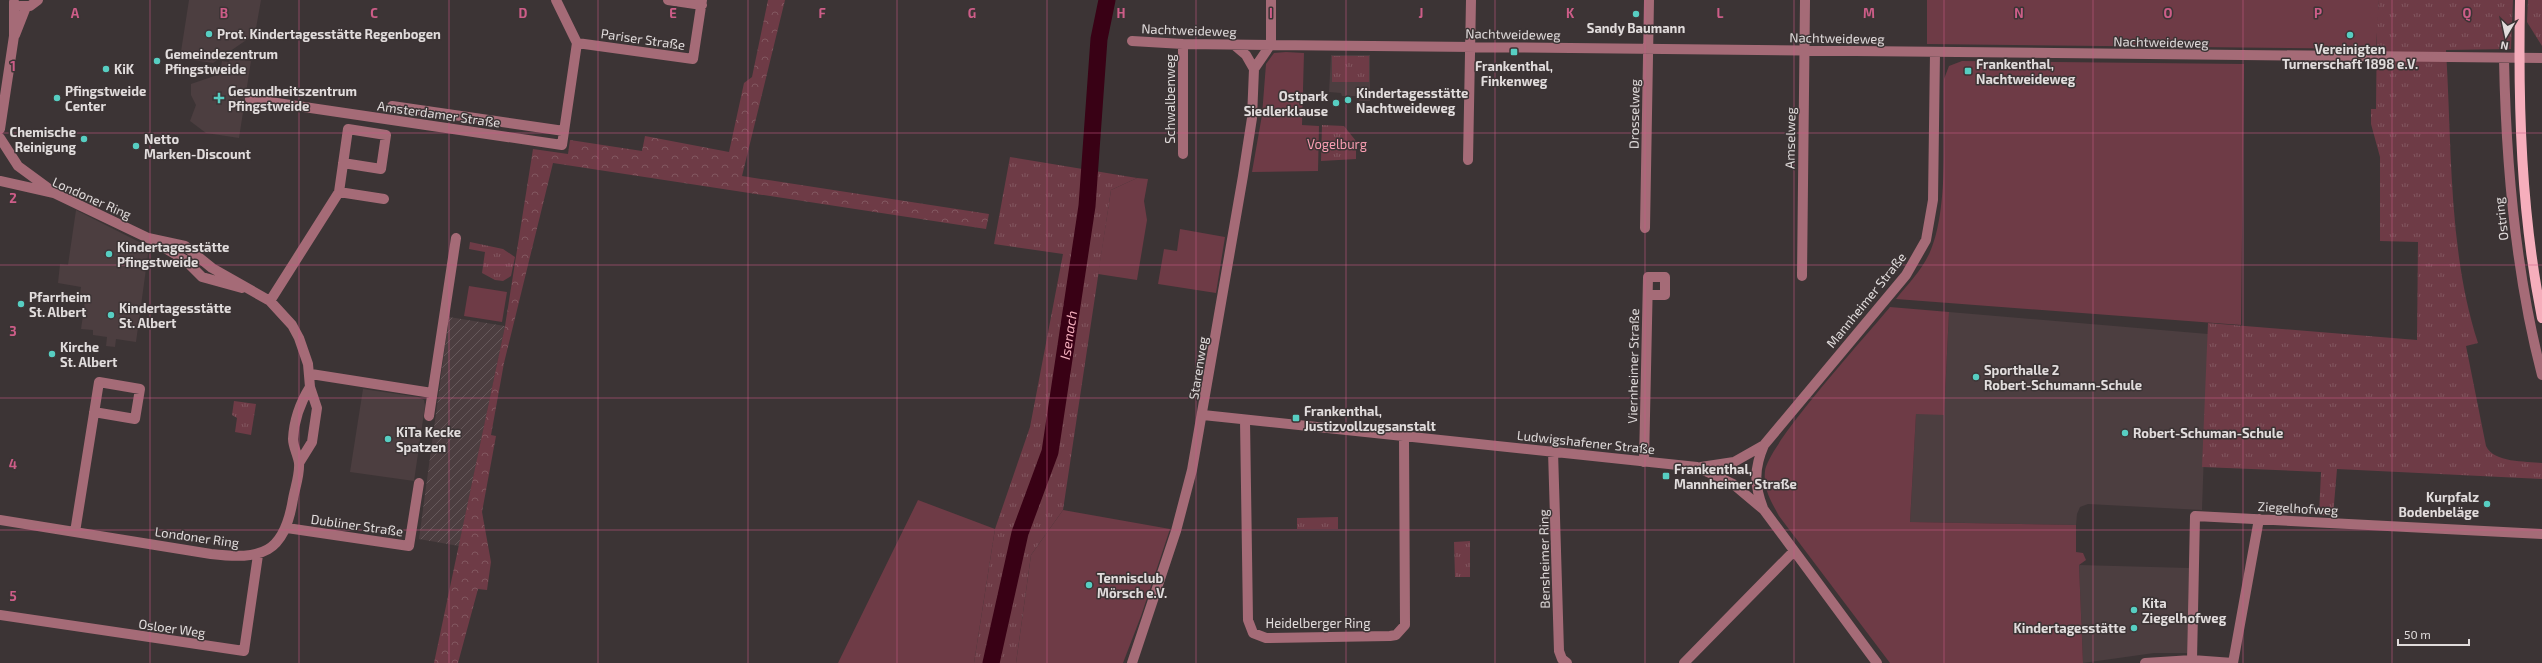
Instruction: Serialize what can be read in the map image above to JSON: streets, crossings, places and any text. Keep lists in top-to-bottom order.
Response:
{
  "streets": {
    "main road": ["Ostring"],
    "street": [
      "Nachtweideweg",
      "Pariser Straße",
      "Schwalbenweg",
      "Amsterdamer Straße",
      "Drosselweg",
      "Amselweg",
      "Londoner Ring",
      "Mannheimer Straße",
      "Viernheimer Straße",
      "Starenweg",
      "Ludwigshafener Straße",
      "Ziegelhofweg",
      "Dubliner Straße",
      "Bensheimer Ring",
      "Heidelberger Ring",
      "Osloer Weg"
    ]
  },
  "crossings": [
    ["Nachtweideweg", "Schwalbenweg"],
    ["Nachtweideweg", "Drosselweg"],
    ["Nachtweideweg", "Amselweg"],
    ["Nachtweideweg", "Ostring"],
    ["Nachtweideweg", "Mannheimer Straße"],
    ["Pariser Straße", "Amsterdamer Straße"],
    ["Londoner Ring", "Dubliner Straße"],
    ["Londoner Ring", "Osloer Weg"],
    ["Mannheimer Straße", "Ludwigshafener Straße"],
    ["Viernheimer Straße", "Ludwigshafener Straße"],
    ["Starenweg", "Ludwigshafener Straße"],
    ["Ludwigshafener Straße", "Bensheimer Ring"],
    ["Ludwigshafener Straße", "Heidelberger Ring"]
  ],
  "water": ["Isenach"],
  "parks": ["Vogelburg"],
  "places": {
    "other": [
      "Sandy Baumann",
      "Prot. Kindertagesstätte Regenbogen",
      "Vereinigten Turnerschaft 1898 e.V.",
      "Gemeindezentrum Pfingstweide",
      "KiK",
      "Pfingstweide Center",
      "Kindertagesstätte Nachtweideweg",
      "Ostpark Siedlerklause",
      "Chemische Reinigung",
      "Netto Marken-Discount",
      "Kindertagesstätte Pfingstweide",
      "Pfarrheim St. Albert",
      "Kindertagesstätte St. Albert",
      "Kirche St. Albert",
      "Sporthalle 2 Robert-Schumann-Schule",
      "Robert-Schuman-Schule",
      "KiTa Kecke Spatzen",
      "Kurpfalz Bodenbeläge",
      "Tennisclub Mörsch e.V.",
      "Kita Ziegelhofweg",
      "Kindertagesstätte"
    ],
    "transit": [
      "Frankenthal, Finkenweg",
      "Frankenthal, Nachtweideweg",
      "Frankenthal, Justizvollzugsanstalt",
      "Frankenthal, Mannheimer Straße"
    ],
    "health": ["Gesundheitszentrum Pfingstweide"]
  },
  "scale_bar": "50 m",
  "north": "bottom",
  "grid": {
    "columns": [
      "A",
      "B",
      "C",
      "D",
      "E",
      "F",
      "G",
      "H",
      "I",
      "J",
      "K",
      "L",
      "M",
      "N",
      "O",
      "P",
      "Q"
    ],
    "rows": [
      "1",
      "2",
      "3",
      "4",
      "5"
    ]
  }
}
